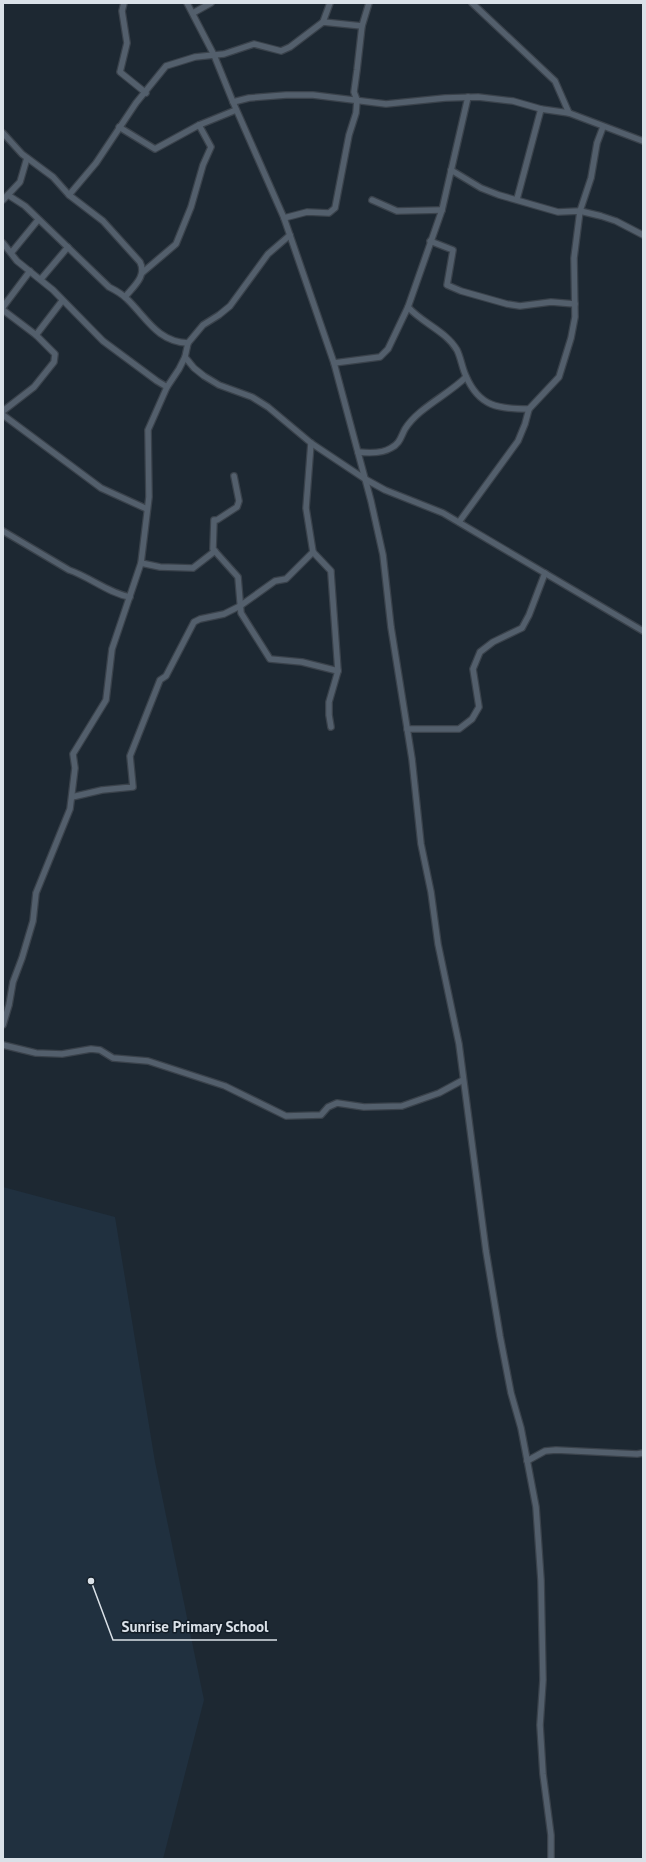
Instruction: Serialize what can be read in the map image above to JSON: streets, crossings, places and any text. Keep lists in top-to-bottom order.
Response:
{
  "places": ["Sunrise Primary School"]
}
